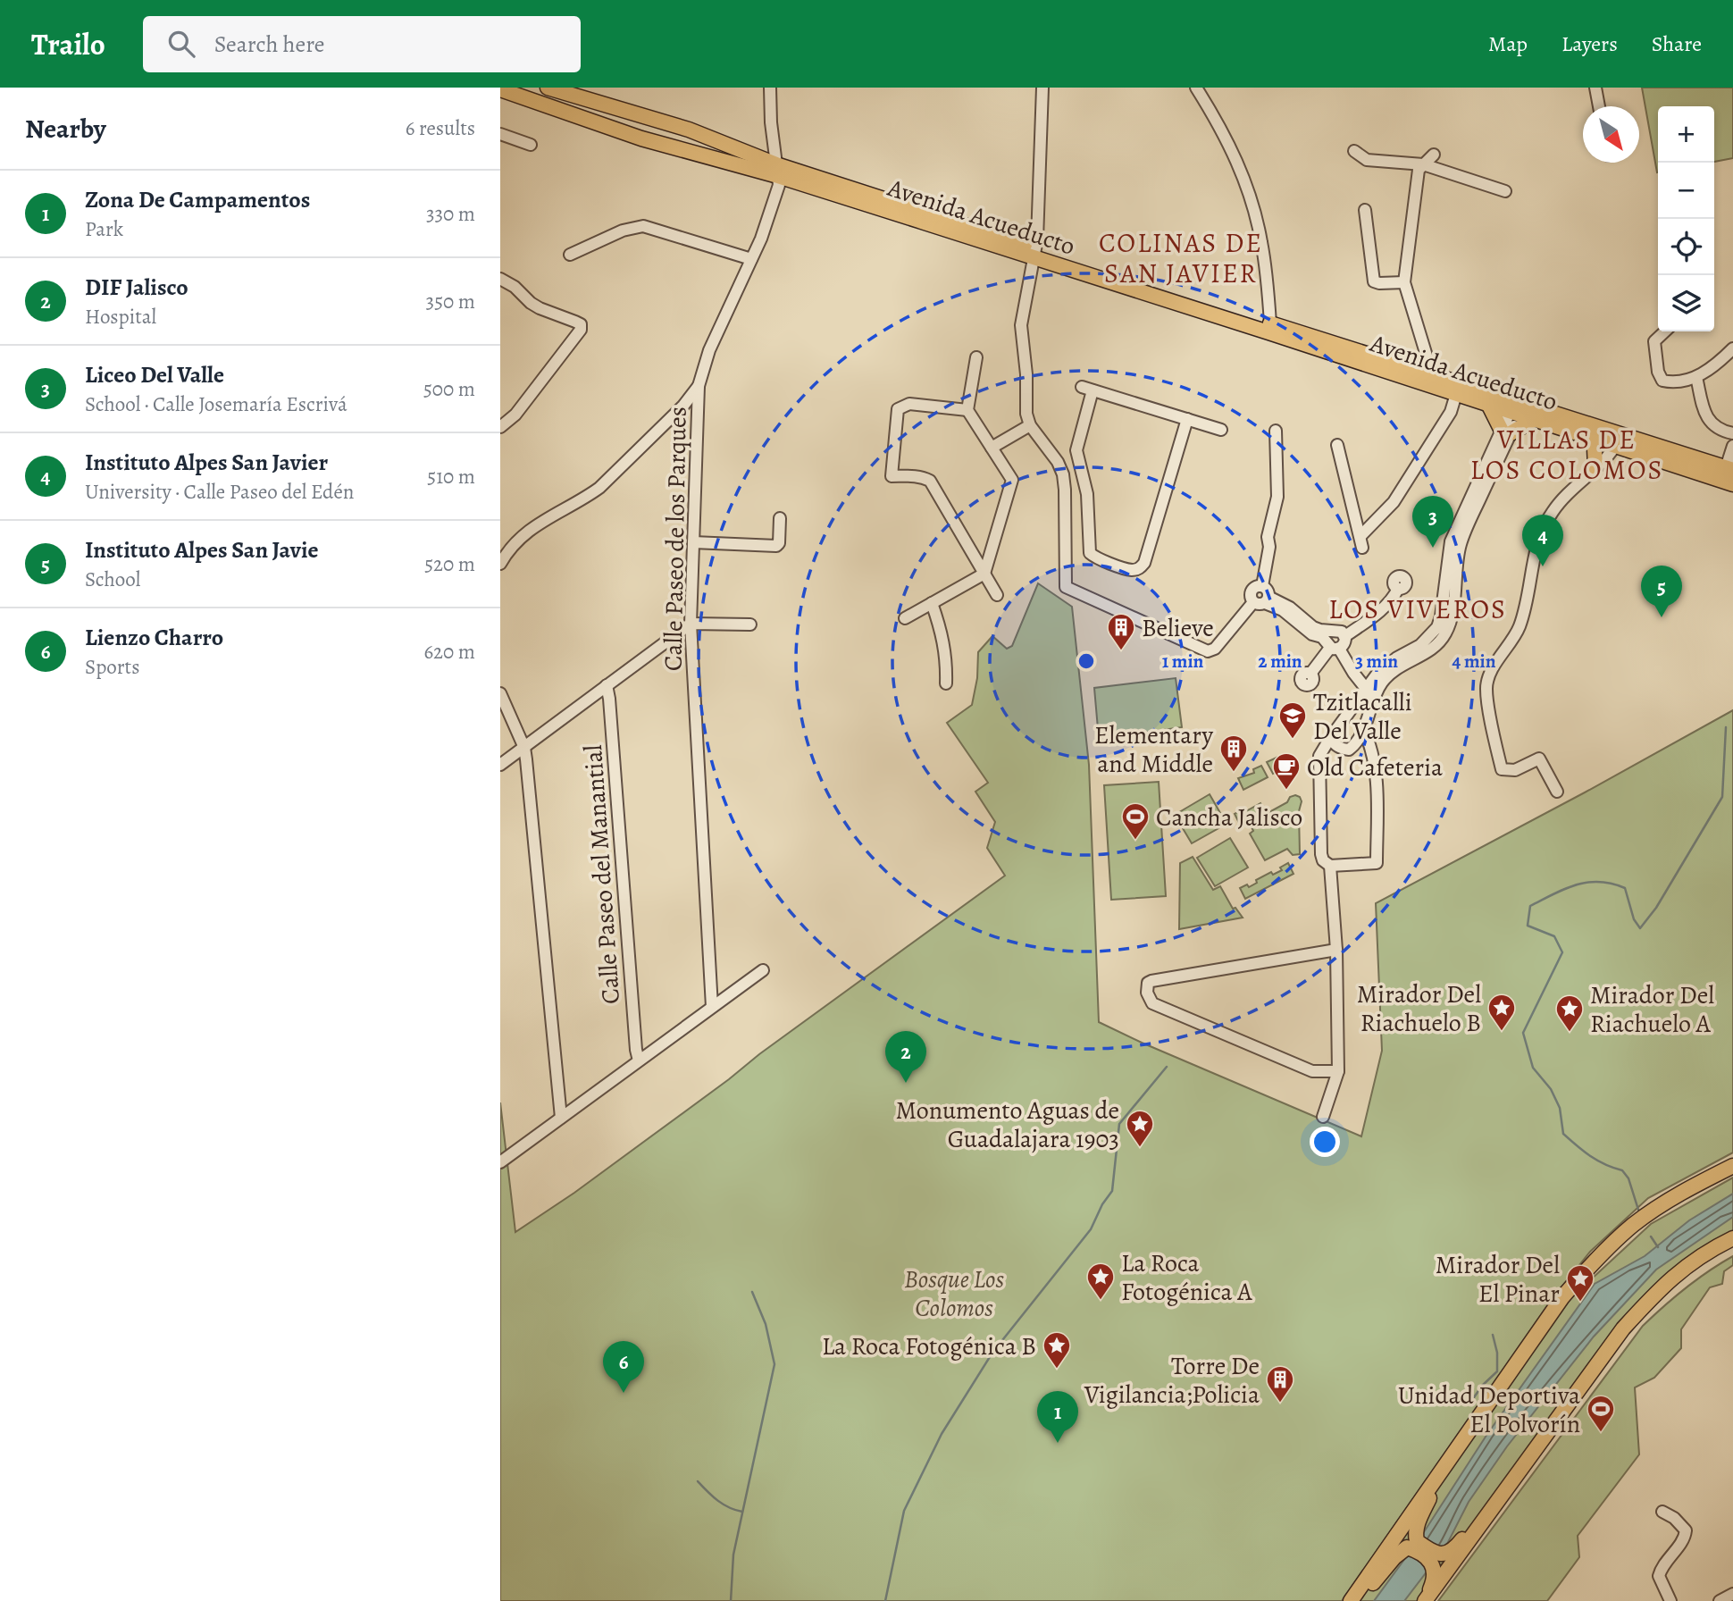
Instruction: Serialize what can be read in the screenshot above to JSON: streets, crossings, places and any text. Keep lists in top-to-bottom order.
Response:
{
  "streets": {
    "main road": ["Avenida Acueducto"],
    "street": ["Calle Paseo de los Parques", "Calle Paseo del Manantial"]
  },
  "crossings": [
    ["Avenida Acueducto", "Calle Paseo de los Parques"]
  ],
  "districts": ["COLINAS DE SAN JAVIER", "VILLAS DE LOS COLOMOS", "LOS VIVEROS"],
  "parks": ["Bosque Los Colomos"],
  "places": {
    "building": ["Believe", "Elementary and Middle", "Torre De Vigilancia;Policia"],
    "school or university": ["Tzitlacalli Del Valle"],
    "cafe": ["Old Cafeteria"],
    "sports": ["Cancha Jalisco", "Unidad Deportiva El Polvorín"],
    "place": [
      "Mirador Del Riachuelo B",
      "Mirador Del Riachuelo A",
      "Monumento Aguas de Guadalajara 1903",
      "La Roca Fotogénica A",
      "Mirador Del El Pinar",
      "La Roca Fotogénica B"
    ]
  },
  "north": "bottom right",
  "page": {
    "header": "Trailo",
    "search": "Search here",
    "nav": ["Map", "Layers", "Share"],
    "heading": ["Nearby", "6 results"],
    "map_buttons": ["+", "−"],
    "list": [
      {
        "mark": "1",
        "name": "Zona De Campamentos",
        "note": "Park",
        "value": "330 m"
      },
      {
        "mark": "2",
        "name": "DIF Jalisco",
        "note": "Hospital",
        "value": "350 m"
      },
      {
        "mark": "3",
        "name": "Liceo Del Valle",
        "note": "School · Calle Josemaría Escrivá",
        "value": "500 m"
      },
      {
        "mark": "4",
        "name": "Instituto Alpes San Javier",
        "note": "University · Calle Paseo del Edén",
        "value": "510 m"
      },
      {
        "mark": "5",
        "name": "Instituto Alpes San Javie",
        "note": "School",
        "value": "520 m"
      },
      {
        "mark": "6",
        "name": "Lienzo Charro",
        "note": "Sports",
        "value": "620 m"
      }
    ],
    "pins": [
      "3",
      "4",
      "5",
      "2",
      "6",
      "1"
    ]
  },
  "rings": [
    "1 min",
    "2 min",
    "3 min",
    "4 min"
  ]
}
